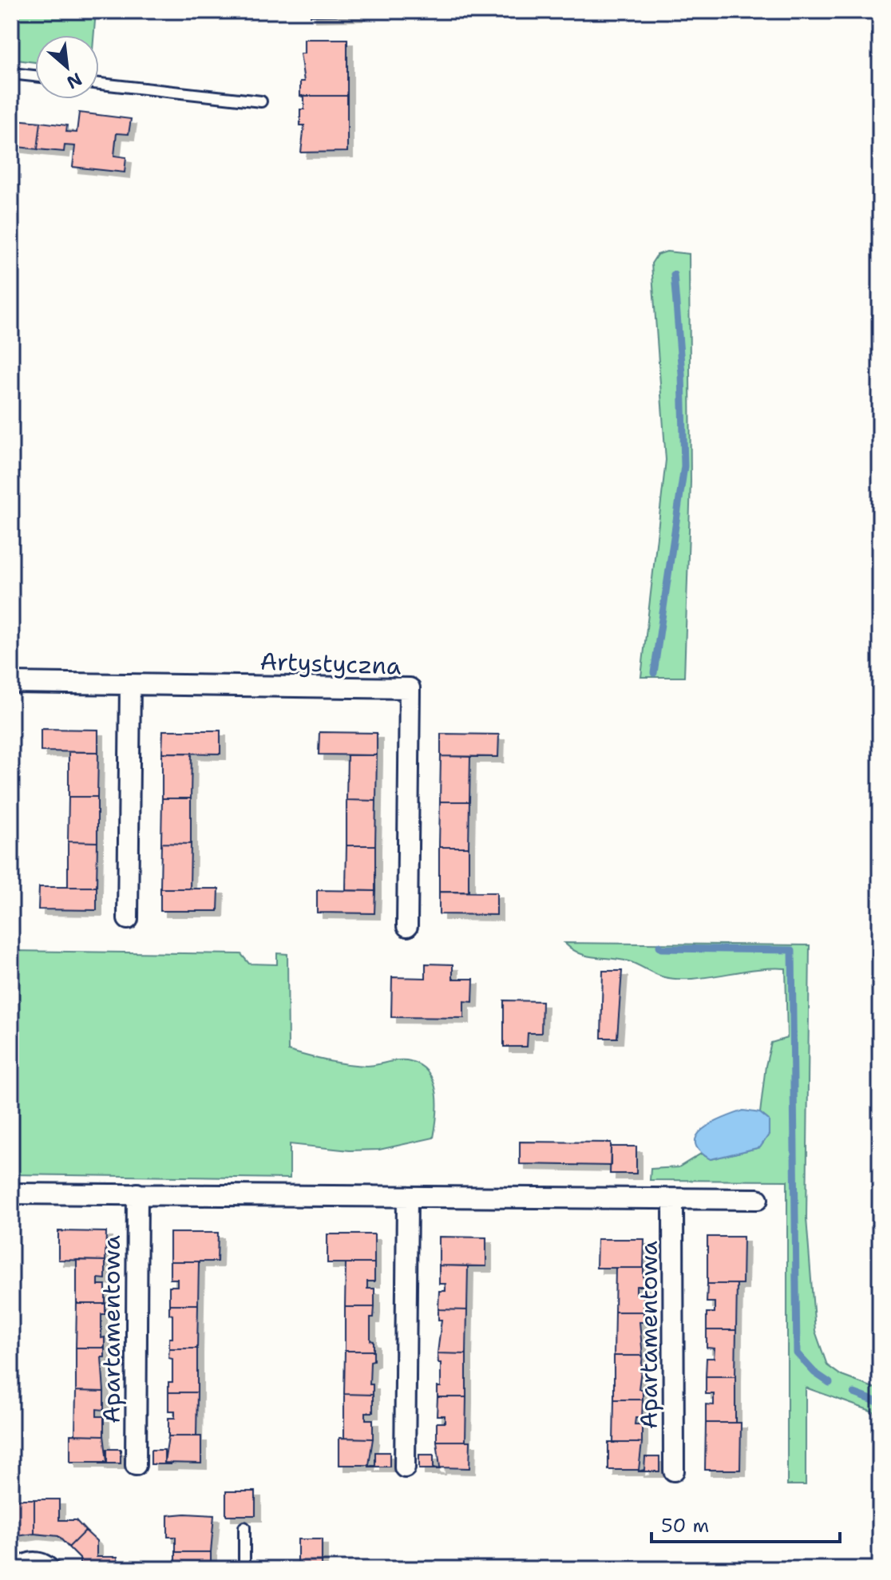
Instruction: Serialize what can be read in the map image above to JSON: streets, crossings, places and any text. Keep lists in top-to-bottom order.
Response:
{
  "streets": {
    "street": ["Artystyczna", "Apartamentowa"]
  },
  "scale_bar": "50 m",
  "north": "bottom right"
}
